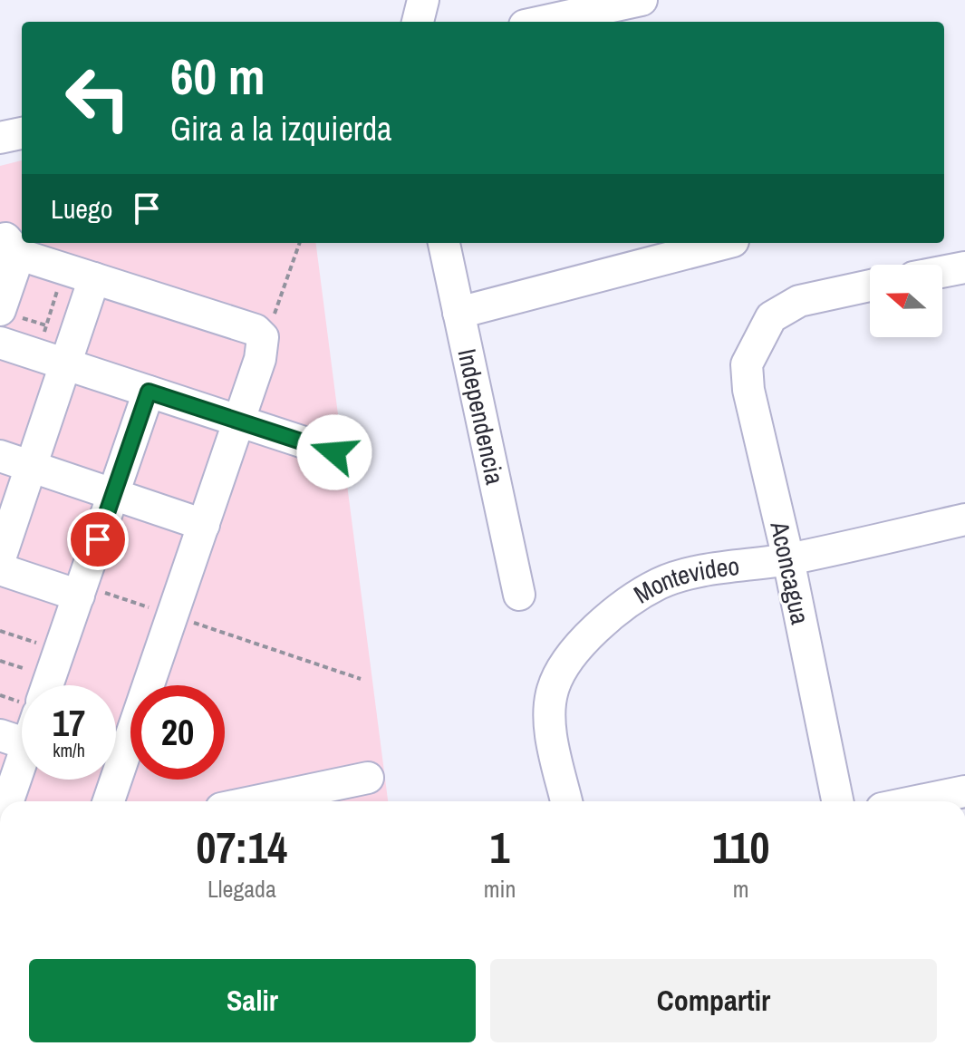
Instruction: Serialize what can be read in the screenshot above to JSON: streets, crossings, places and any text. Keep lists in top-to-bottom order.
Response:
{
  "streets": {
    "street": ["Independencia", "Aconcagua", "Montevideo"]
  },
  "crossings": [
    ["Aconcagua", "Montevideo"]
  ],
  "north": "left",
  "page": {
    "turn": ["60 m", "Gira a la izquierda"],
    "then": "Luego",
    "speed": "17 km/h",
    "limit": "20",
    "eta": [
      "07:14",
      "Llegada",
      "1",
      "min",
      "110",
      "m"
    ],
    "buttons": ["Salir", "Compartir"]
  }
}
